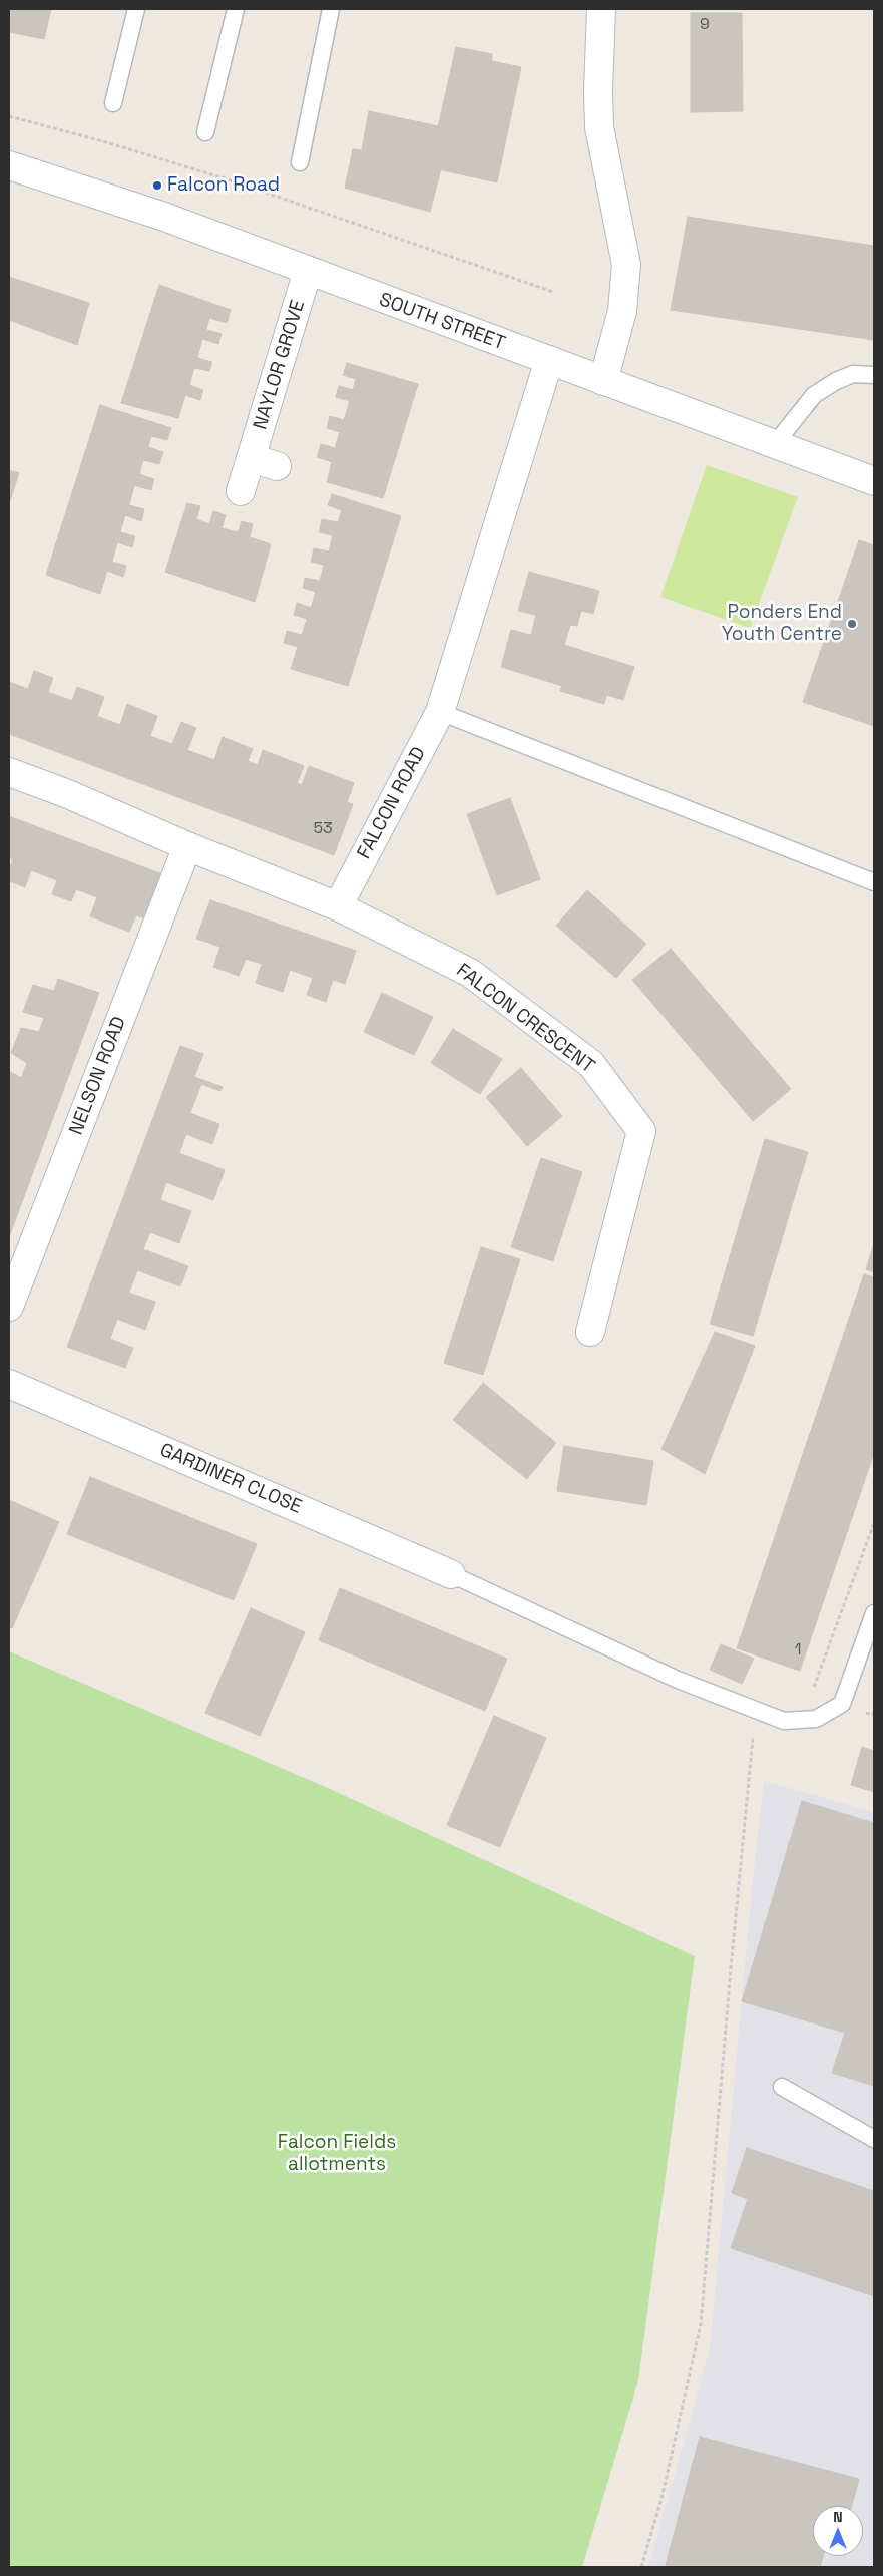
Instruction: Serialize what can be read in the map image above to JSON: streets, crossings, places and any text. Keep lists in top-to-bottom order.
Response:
{
  "streets": {
    "street": [
      "SOUTH STREET",
      "NAYLOR GROVE",
      "FALCON ROAD",
      "FALCON CRESCENT",
      "NELSON ROAD",
      "GARDINER CLOSE"
    ]
  },
  "crossings": [
    ["SOUTH STREET", "NAYLOR GROVE"],
    ["SOUTH STREET", "FALCON ROAD"],
    ["FALCON ROAD", "FALCON CRESCENT"]
  ],
  "parks": ["Falcon Fields allotments"],
  "places": ["Falcon Road", "Ponders End Youth Centre"],
  "house_numbers": ["9", "53", "1"],
  "north": "top"
}
